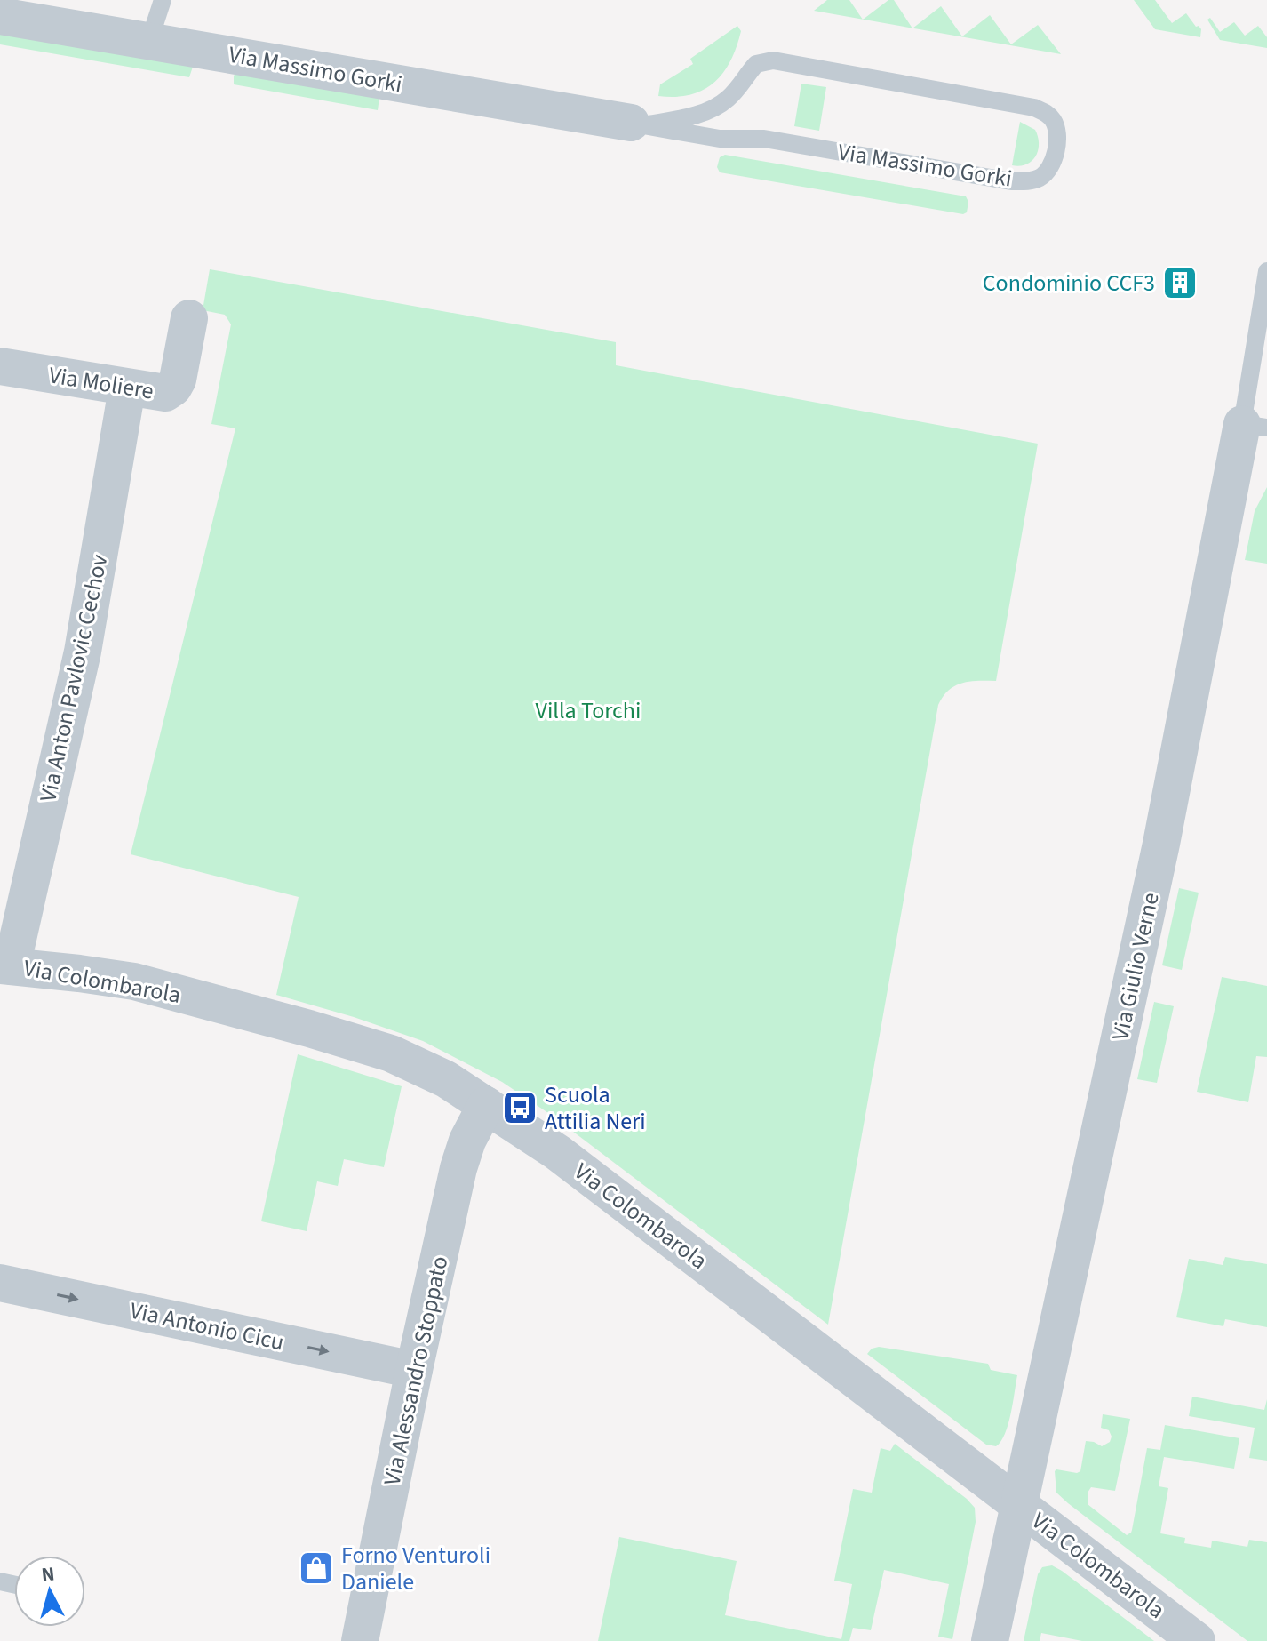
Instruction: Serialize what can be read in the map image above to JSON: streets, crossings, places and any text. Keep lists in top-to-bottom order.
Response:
{
  "streets": {
    "street": [
      "Via Massimo Gorki",
      "Via Moliere",
      "Via Anton Pavlovic Cechov",
      "Via Giulio Verne",
      "Via Colombarola",
      "Via Antonio Cicu",
      "Via Alessandro Stoppato"
    ]
  },
  "crossings": [
    ["Via Moliere", "Via Anton Pavlovic Cechov"],
    ["Via Anton Pavlovic Cechov", "Via Colombarola"],
    ["Via Giulio Verne", "Via Colombarola"],
    ["Via Colombarola", "Via Alessandro Stoppato"],
    ["Via Antonio Cicu", "Via Alessandro Stoppato"]
  ],
  "one_way": ["Via Antonio Cicu"],
  "parks": ["Villa Torchi"],
  "places": {
    "building": ["Condominio CCF3"],
    "bus stop": ["Scuola Attilia Neri"],
    "shop": ["Forno Venturoli Daniele"]
  },
  "north": "top"
}
